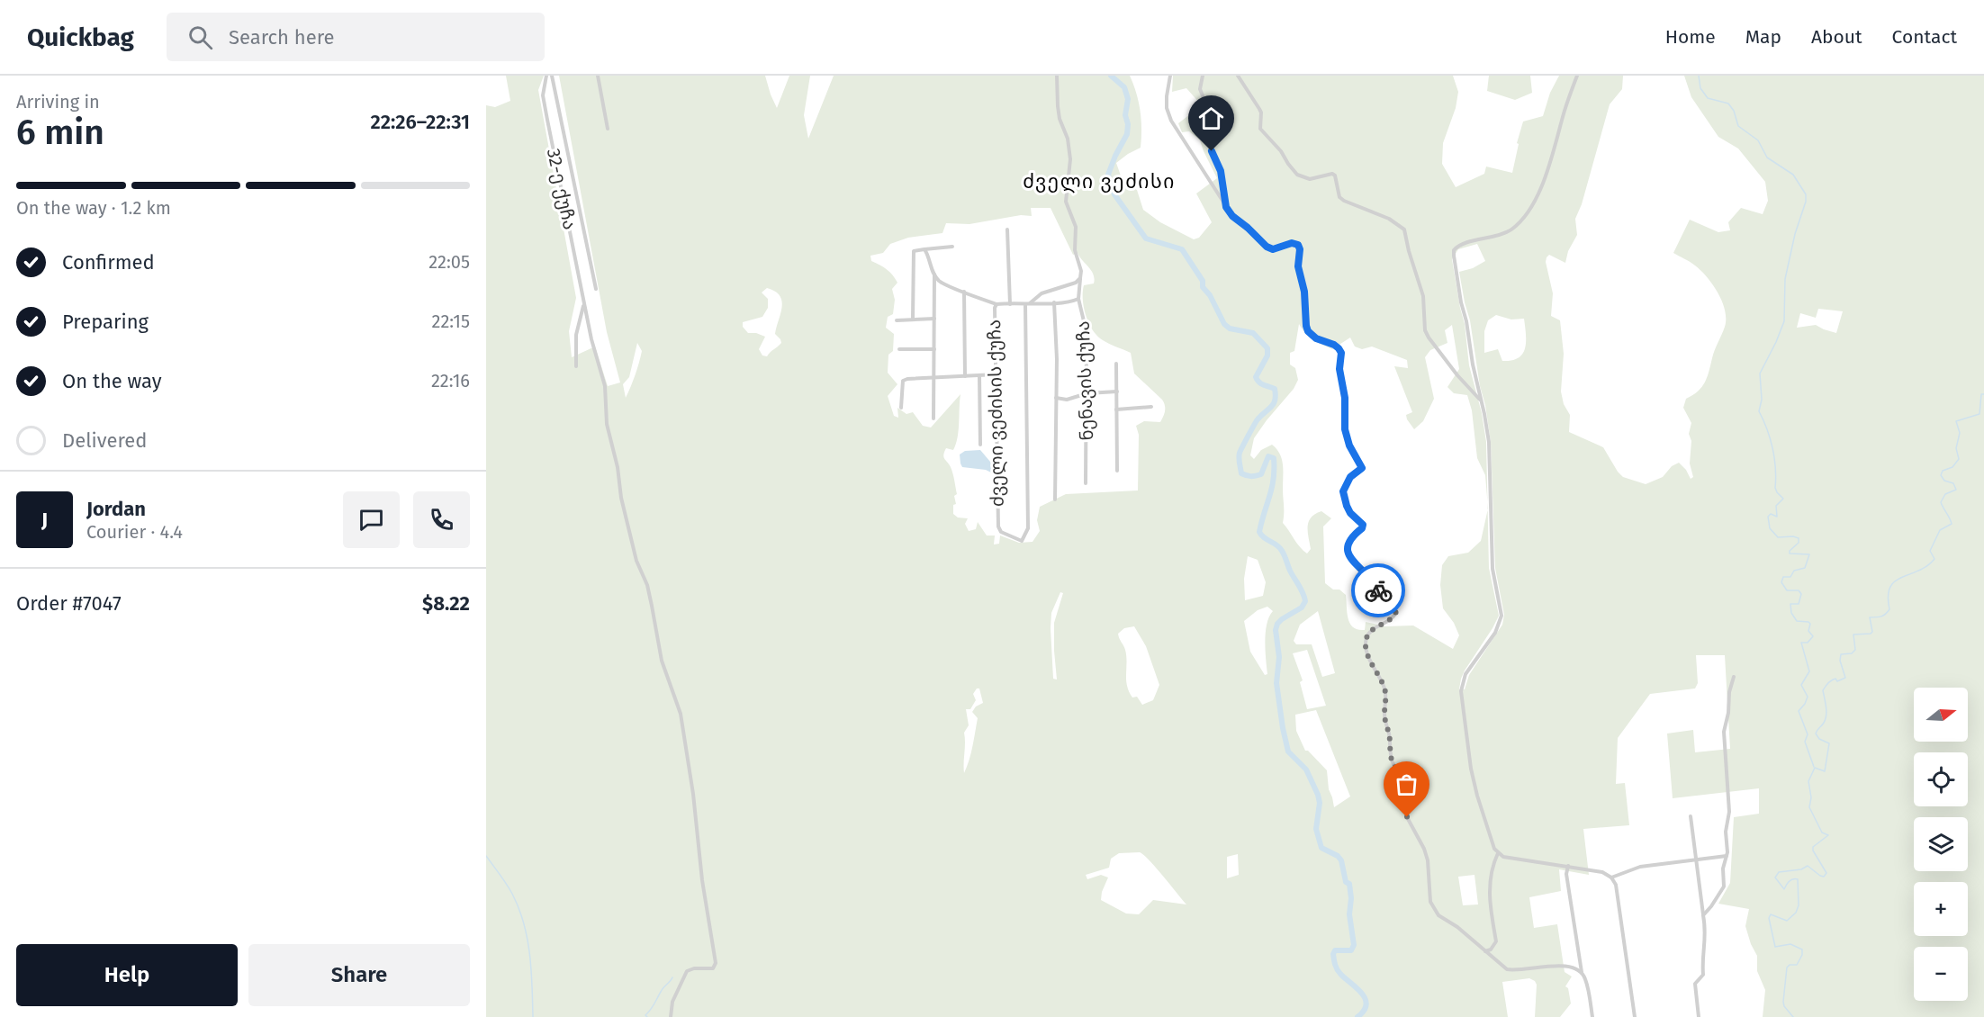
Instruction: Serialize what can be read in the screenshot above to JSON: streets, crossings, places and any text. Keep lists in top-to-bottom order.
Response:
{
  "streets": {
    "street": ["32-ე ქუჩა", "ნენავის ქუჩა", "ძველი ვეძისის ქუჩა"]
  },
  "crossings": [
    ["ნენავის ქუჩა", "ძველი ვეძისის ქუჩა"]
  ],
  "districts": ["ძველი ვეძისი"],
  "north": "right",
  "page": {
    "header": "Quickbag",
    "search": "Search here",
    "nav": [
      "Home",
      "Map",
      "About",
      "Contact"
    ],
    "heading": ["6 min", "Arriving in", "22:26–22:31"],
    "panel": [
      "Jordan",
      "Courier · 4.4",
      "Order #7047",
      "$8.22"
    ],
    "bar": "On the way · 1.2 km",
    "list": [
      ["Confirmed", "22:05"],
      ["Preparing", "22:15"],
      ["On the way", "22:16"],
      "Delivered"
    ],
    "round": "J",
    "map_buttons": ["+", "−"],
    "buttons": ["Help", "Share"]
  }
}
